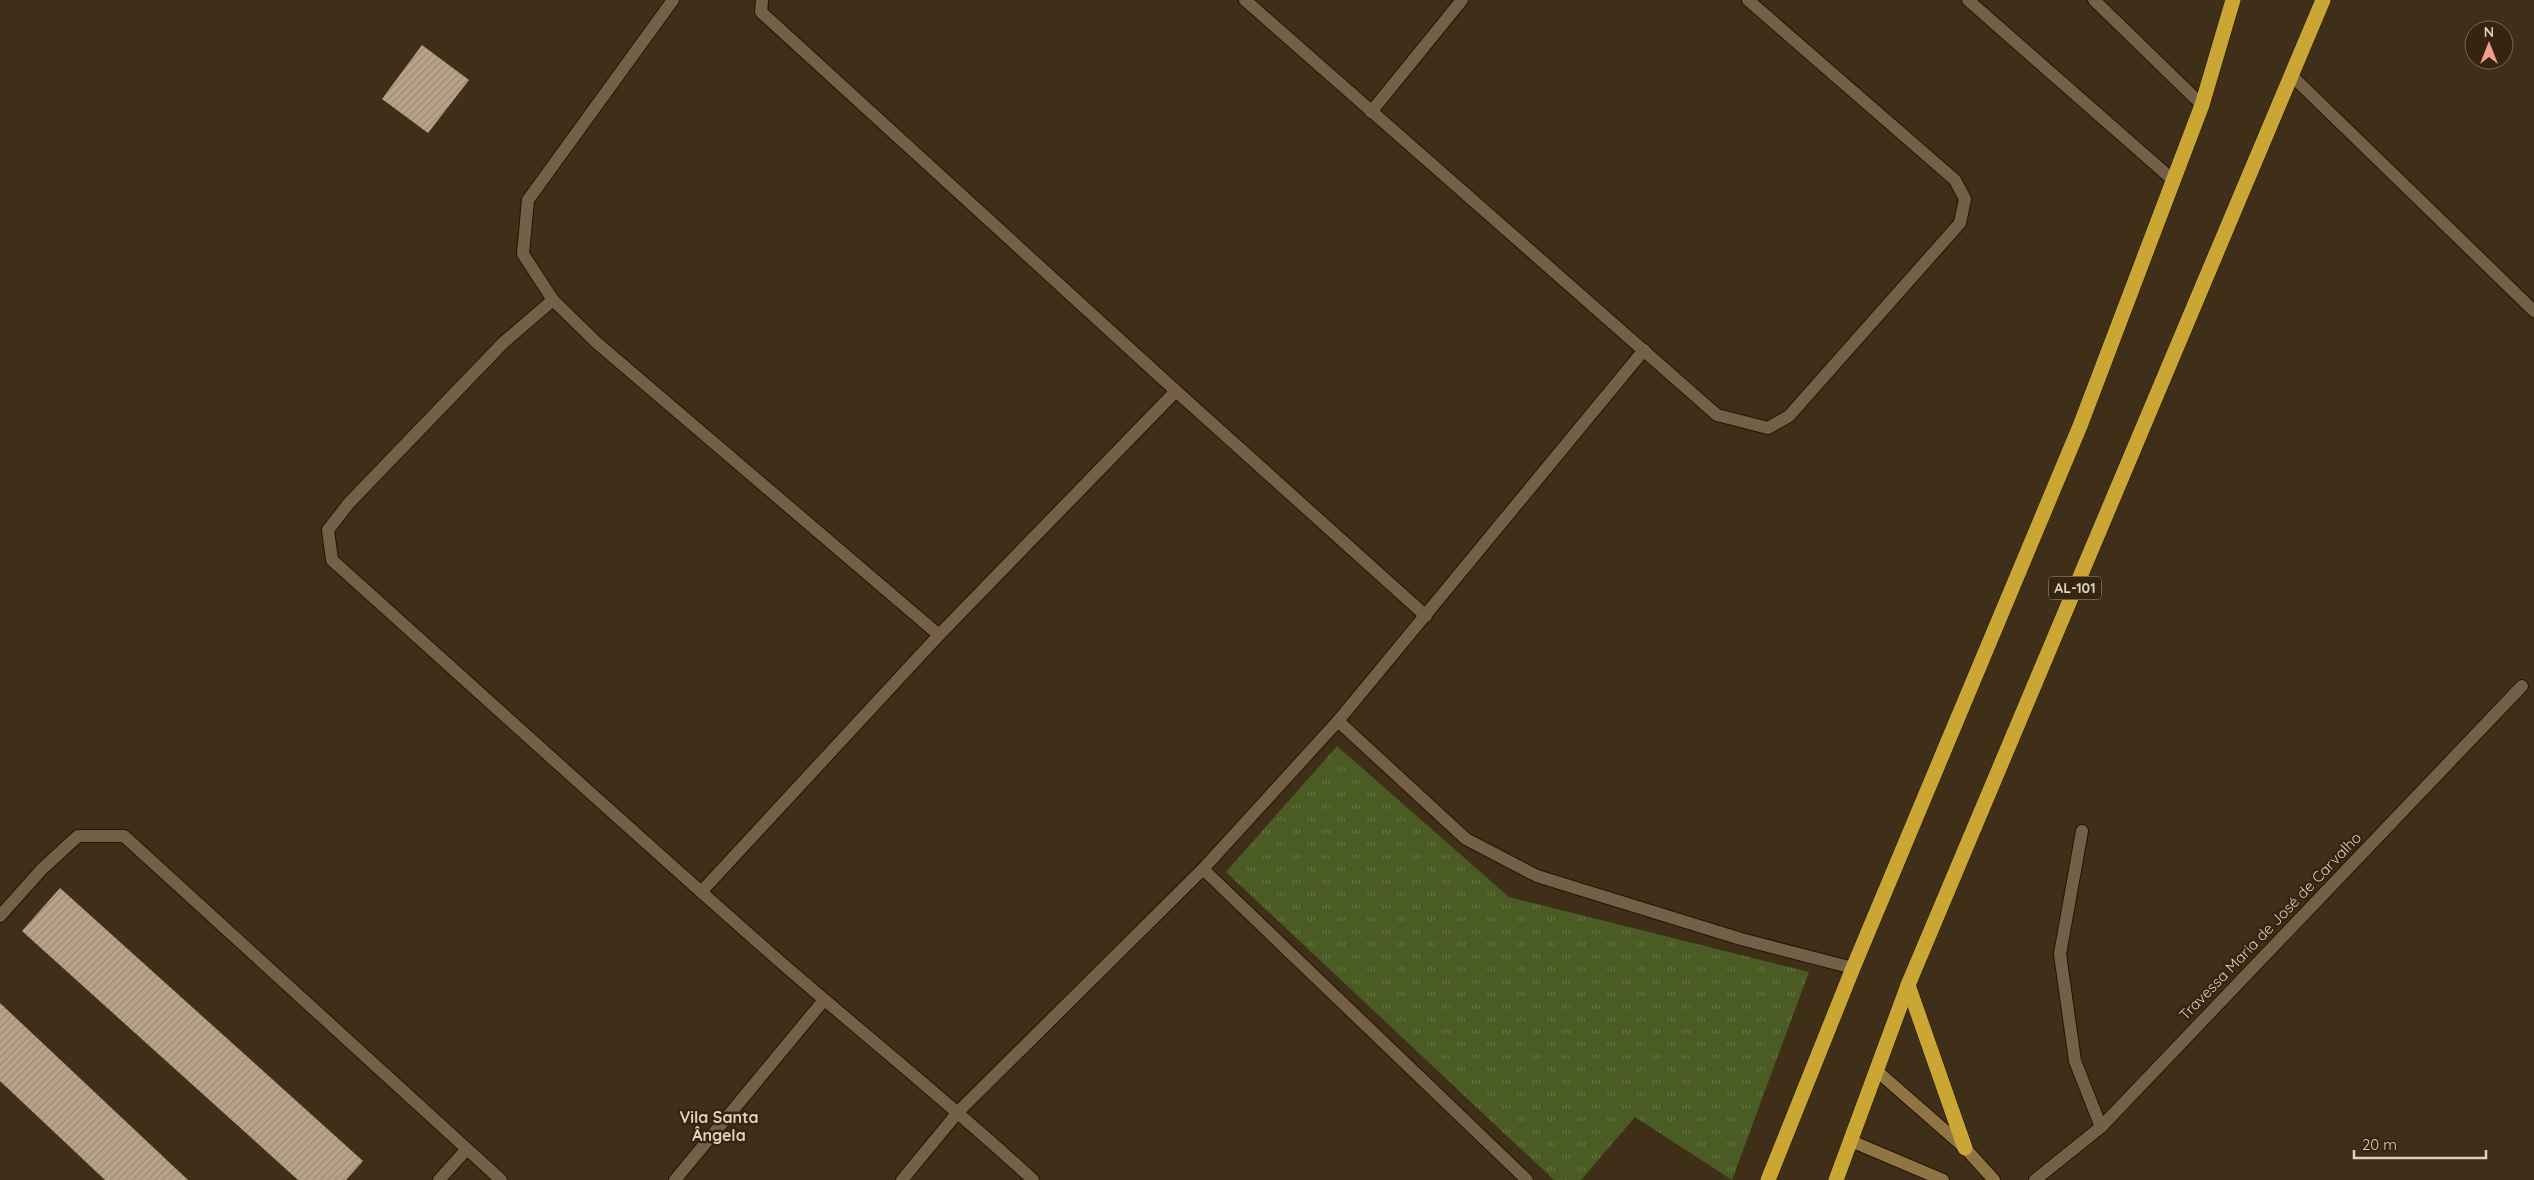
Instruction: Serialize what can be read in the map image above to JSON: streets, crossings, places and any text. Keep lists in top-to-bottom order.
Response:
{
  "streets": {
    "highway": ["AL-101"],
    "street": ["Travessa Maria de José de Carvalho"]
  },
  "districts": ["Vila Santa Ângela"],
  "scale_bar": "20 m",
  "north": "top"
}
